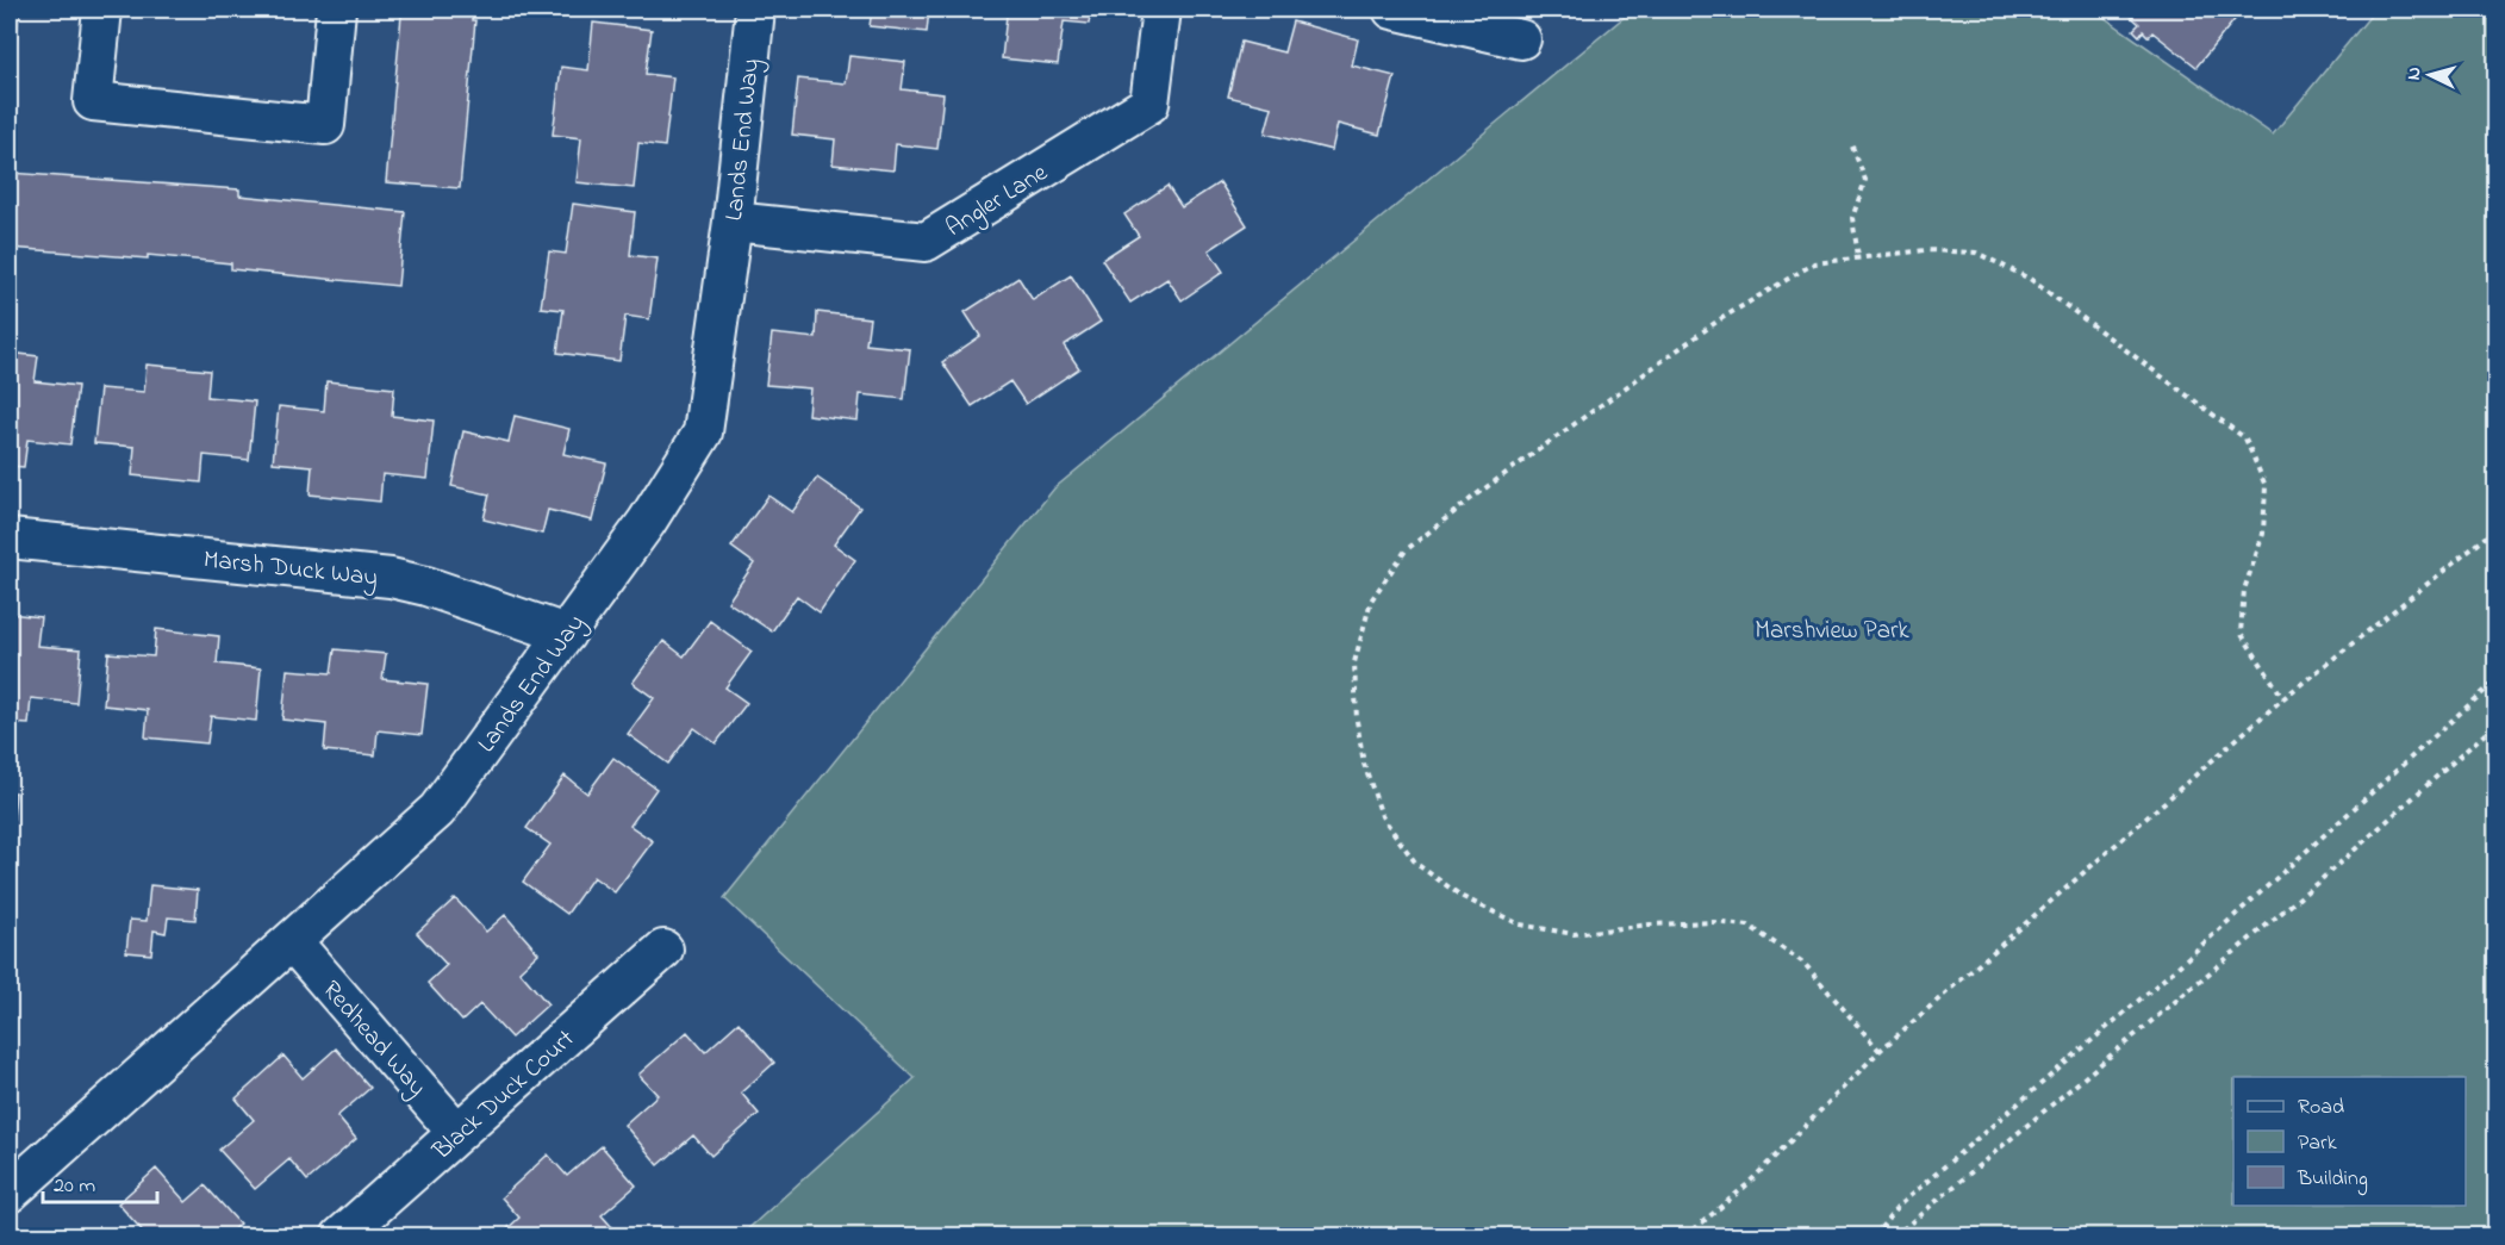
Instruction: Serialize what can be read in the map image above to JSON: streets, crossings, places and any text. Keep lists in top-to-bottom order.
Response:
{
  "streets": {
    "street": [
      "Lands End Way",
      "Angler Lane",
      "Marsh Duck Way",
      "Redhead Way",
      "Black Duck Court"
    ]
  },
  "crossings": [
    ["Lands End Way", "Angler Lane"],
    ["Lands End Way", "Marsh Duck Way"],
    ["Lands End Way", "Redhead Way"],
    ["Redhead Way", "Black Duck Court"]
  ],
  "parks": ["Marshview Park"],
  "legend": ["Road", "Park", "Building"],
  "scale_bar": "20 m",
  "north": "left"
}
